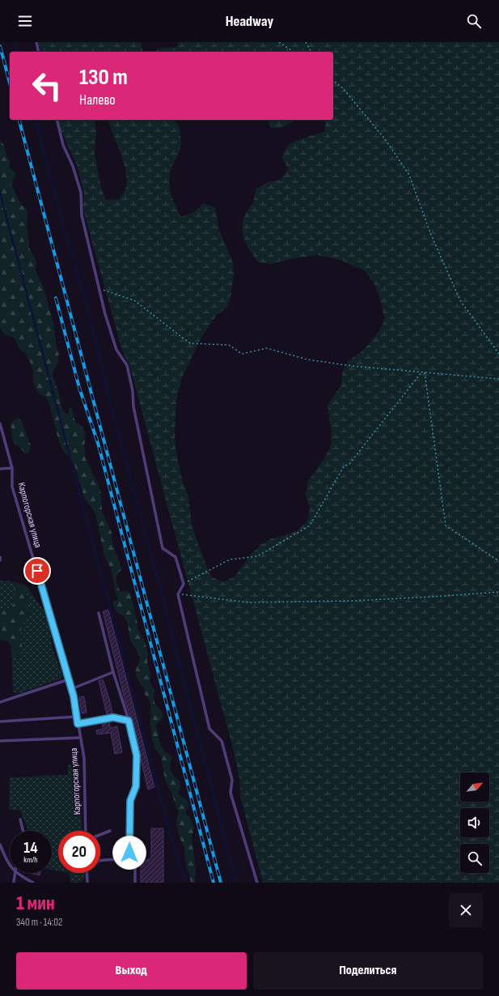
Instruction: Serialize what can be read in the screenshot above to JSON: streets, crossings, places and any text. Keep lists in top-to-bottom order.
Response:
{
  "streets": {
    "lane": ["Карпогорская улица"]
  },
  "north": "top right",
  "page": {
    "header": "Headway",
    "turn": ["130 m", "Налево"],
    "speed": "14 km/h",
    "limit": "20",
    "heading": ["1 мин", "340 m · 14:02"],
    "buttons": ["Выход", "Поделиться"]
  }
}
